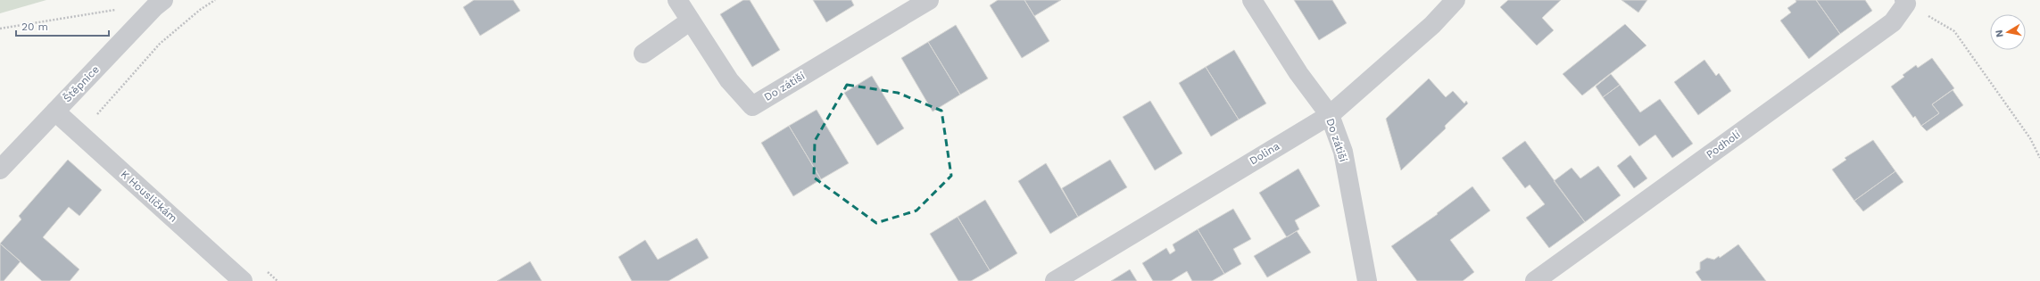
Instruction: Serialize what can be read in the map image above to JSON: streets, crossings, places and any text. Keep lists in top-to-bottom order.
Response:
{
  "streets": {
    "street": [
      "Štěpnice",
      "Do zátiší",
      "Podholí",
      "Dolina",
      "K Housličkám"
    ]
  },
  "crossings": [
    ["Štěpnice", "K Housličkám"],
    ["Do zátiší", "Dolina"]
  ],
  "scale_bar": "20 m",
  "north": "left"
}
